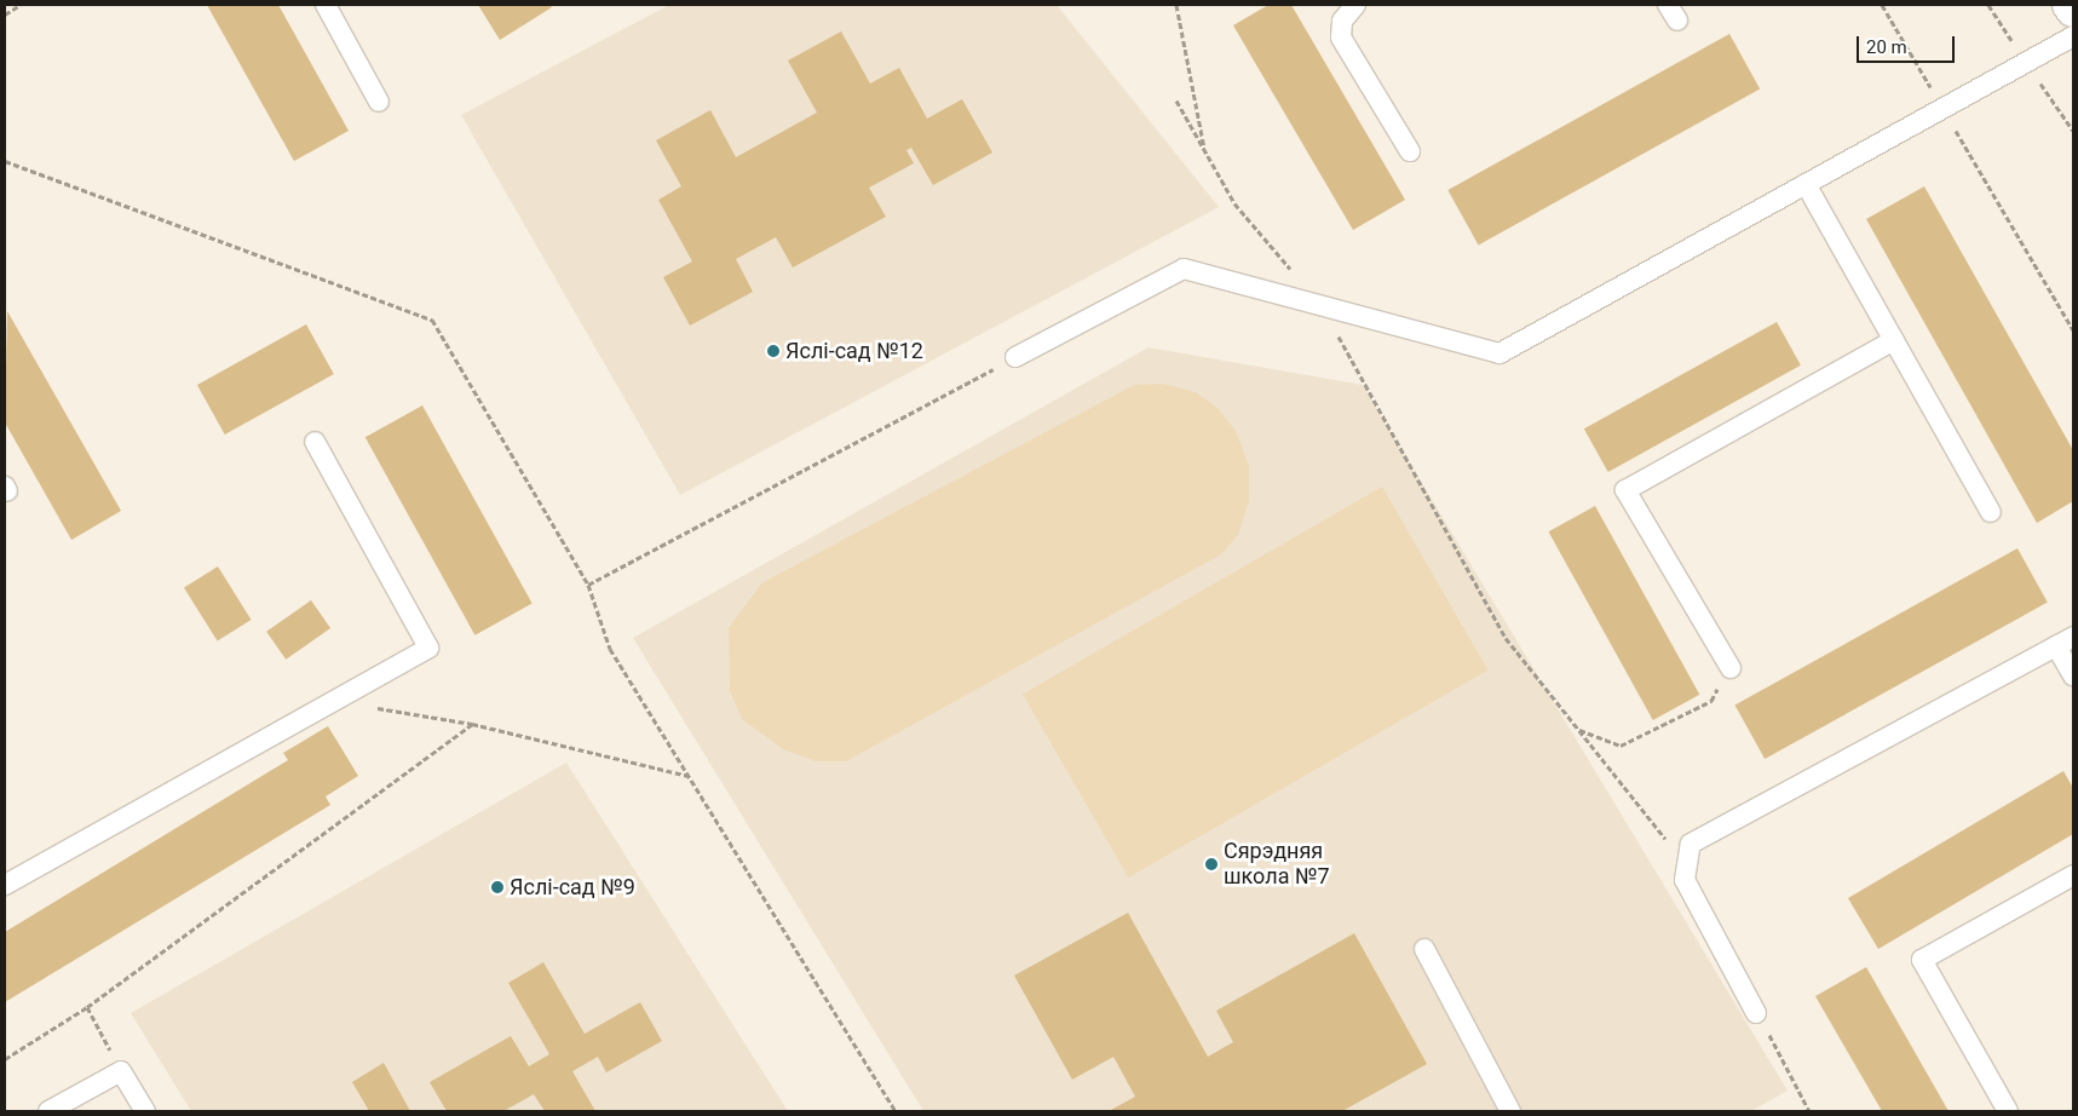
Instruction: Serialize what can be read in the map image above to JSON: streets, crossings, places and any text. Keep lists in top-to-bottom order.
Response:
{
  "places": ["Яслі-сад №12", "Сярэдняя школа №7", "Яслі-сад №9"],
  "scale_bar": "20 m"
}
